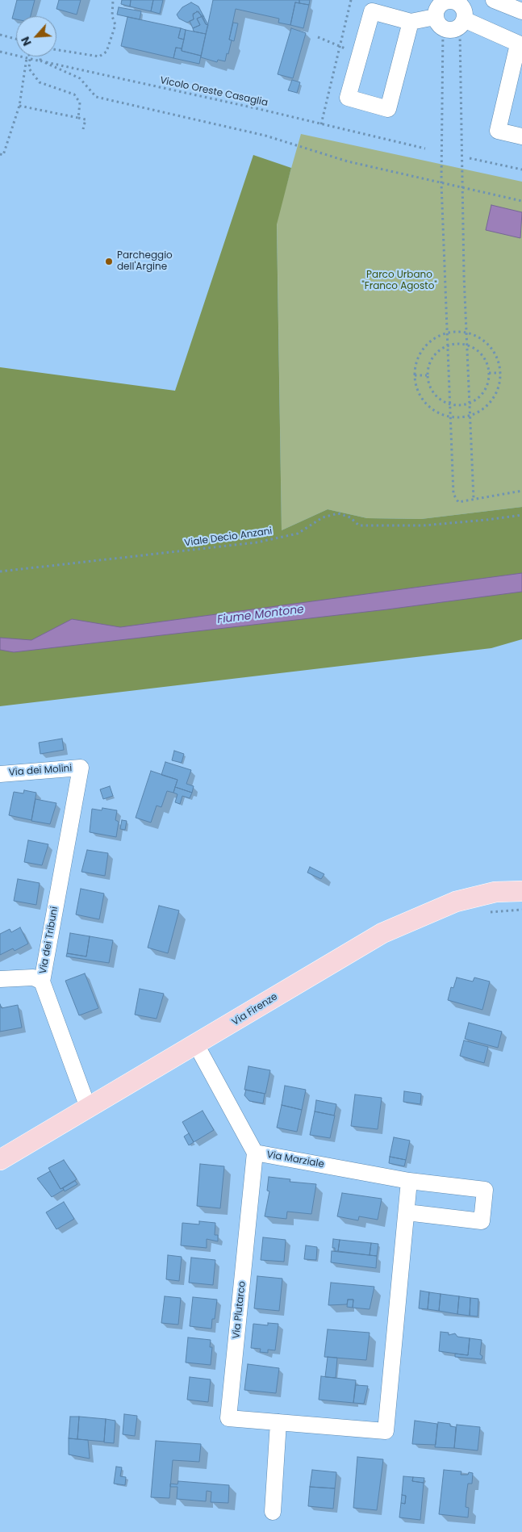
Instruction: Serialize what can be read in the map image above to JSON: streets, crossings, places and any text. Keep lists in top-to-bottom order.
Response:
{
  "streets": {
    "main road": ["Via Firenze"],
    "street": [
      "Via dei Molini",
      "Via dei Tribuni",
      "Via Marziale",
      "Via Plutarco"
    ],
    "path": ["Vicolo Oreste Casaglia", "Viale Decio Anzani"]
  },
  "crossings": [
    ["Via dei Molini", "Via dei Tribuni"],
    ["Via dei Tribuni", "Via Firenze"],
    ["Via Firenze", "Via Marziale"],
    ["Via Marziale", "Via Plutarco"]
  ],
  "water": ["Fiume Montone"],
  "parks": ["Parco Urbano \"Franco Agosto\""],
  "places": ["Parcheggio dell'Argine"],
  "north": "bottom left"
}
